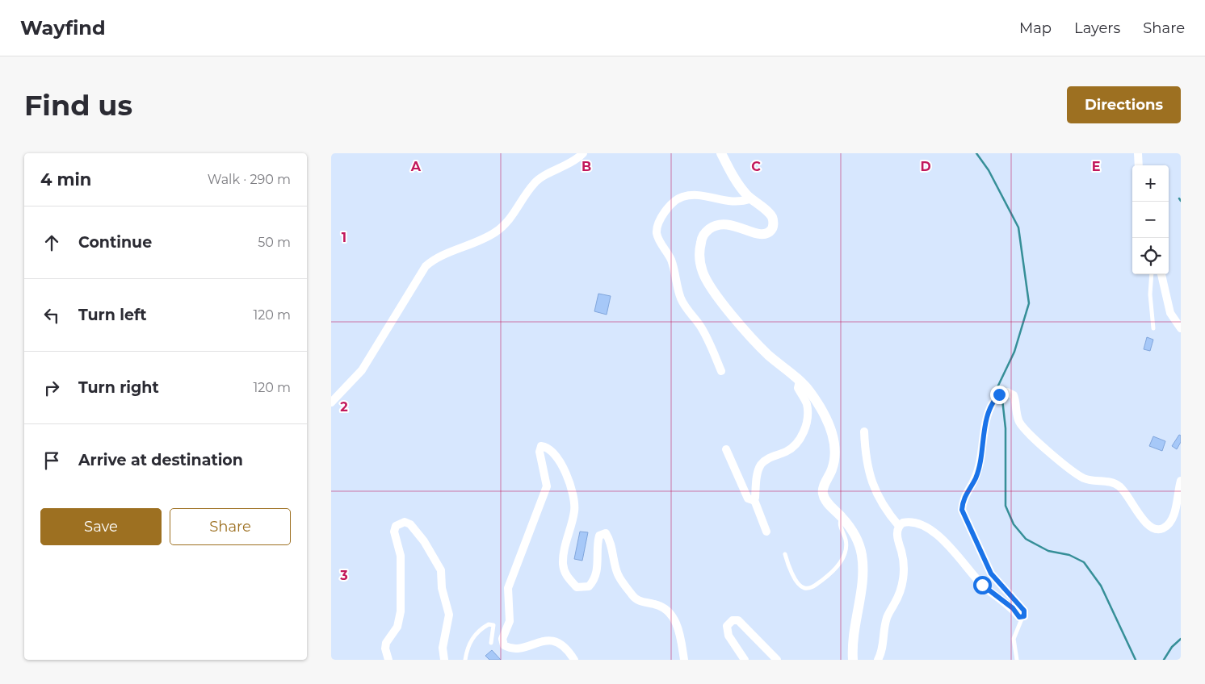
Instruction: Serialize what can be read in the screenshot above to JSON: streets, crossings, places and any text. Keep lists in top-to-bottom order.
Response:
{
  "page": {
    "header": "Wayfind",
    "nav": ["Map", "Layers", "Share"],
    "buttons": [
      "Directions",
      ["Save", "Share"]
    ],
    "title": "Find us",
    "heading": ["4 min", "Walk · 290 m"],
    "map_buttons": ["+", "−"],
    "list": [
      ["Continue", "50 m"],
      ["Turn left", "120 m"],
      ["Turn right", "120 m"],
      "Arrive at destination"
    ]
  },
  "grid": {
    "columns": [
      "A",
      "B",
      "C",
      "D",
      "E"
    ],
    "rows": ["1", "2", "3"]
  }
}
